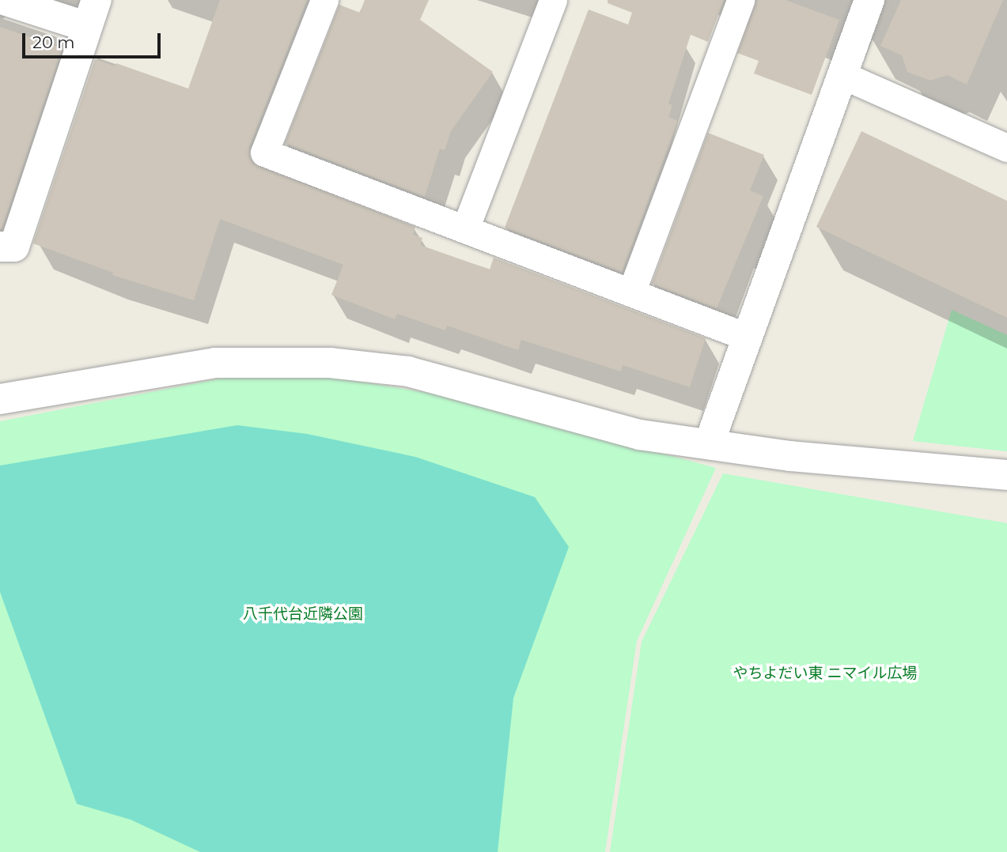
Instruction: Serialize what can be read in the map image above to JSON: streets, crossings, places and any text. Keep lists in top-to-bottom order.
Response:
{
  "parks": ["八千代台近隣公園", "やちよだい東 ニマイル広場"],
  "scale_bar": "20 m"
}
